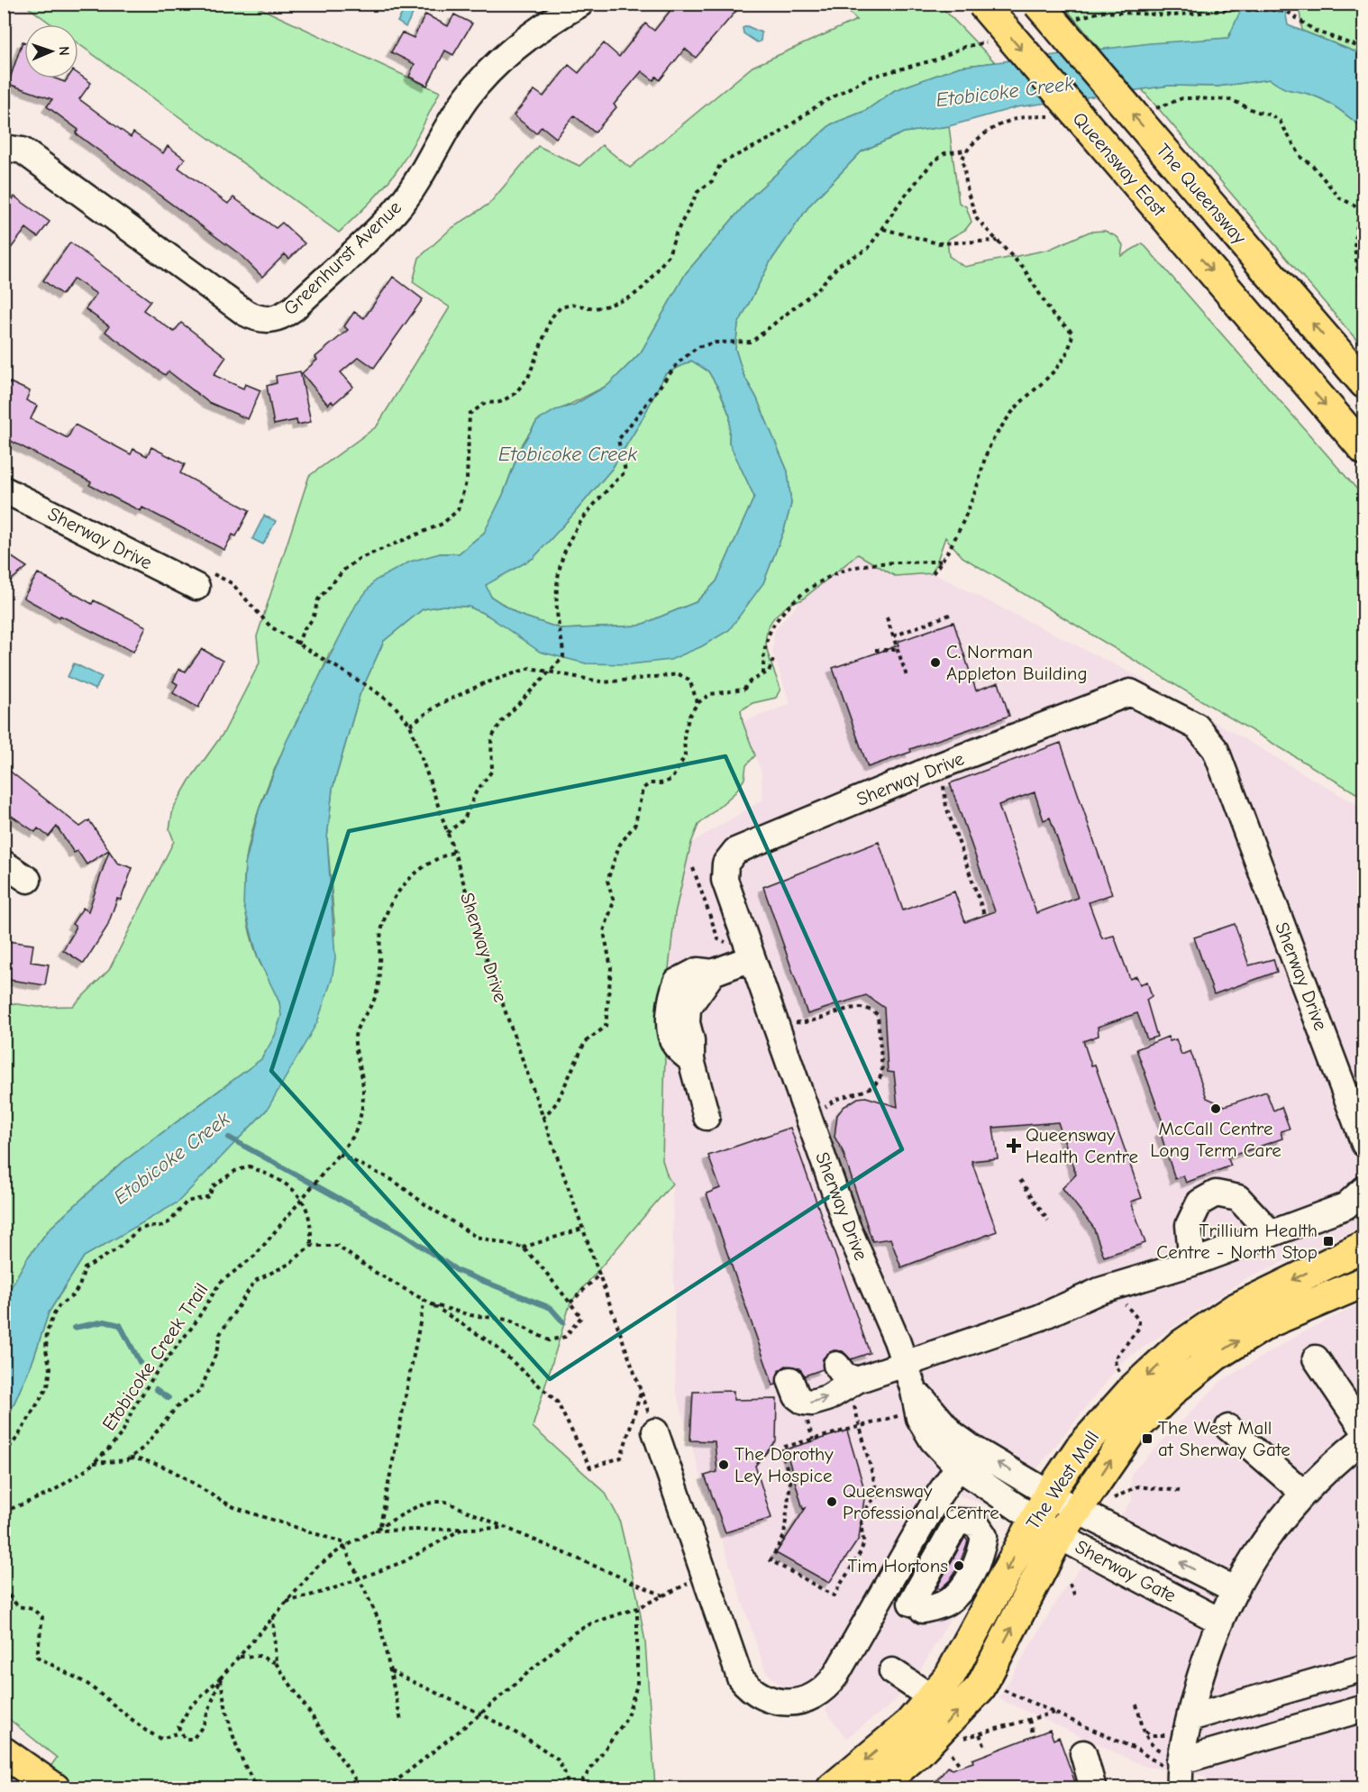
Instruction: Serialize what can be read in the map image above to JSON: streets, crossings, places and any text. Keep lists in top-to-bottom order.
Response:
{
  "streets": {
    "main road": ["Queensway East", "The Queensway", "The West Mall"],
    "street": ["Greenhurst Avenue", "Sherway Drive", "Sherway Gate"],
    "path": ["Etobicoke Creek Trail"]
  },
  "crossings": [
    ["Sherway Drive", "The West Mall"],
    ["Sherway Drive", "Sherway Gate"],
    ["The West Mall", "Sherway Gate"]
  ],
  "one_way": ["Queensway East", "The Queensway"],
  "water": ["Etobicoke Creek"],
  "places": {
    "other": [
      "C. Norman Appleton Building",
      "McCall Centre Long Term Care",
      "The Dorothy Ley Hospice",
      "Queensway Professional Centre",
      "Tim Hortons"
    ],
    "health": ["Queensway Health Centre"],
    "transit": ["Trillium Health Centre - North Stop", "The West Mall at Sherway Gate"]
  },
  "north": "right"
}
